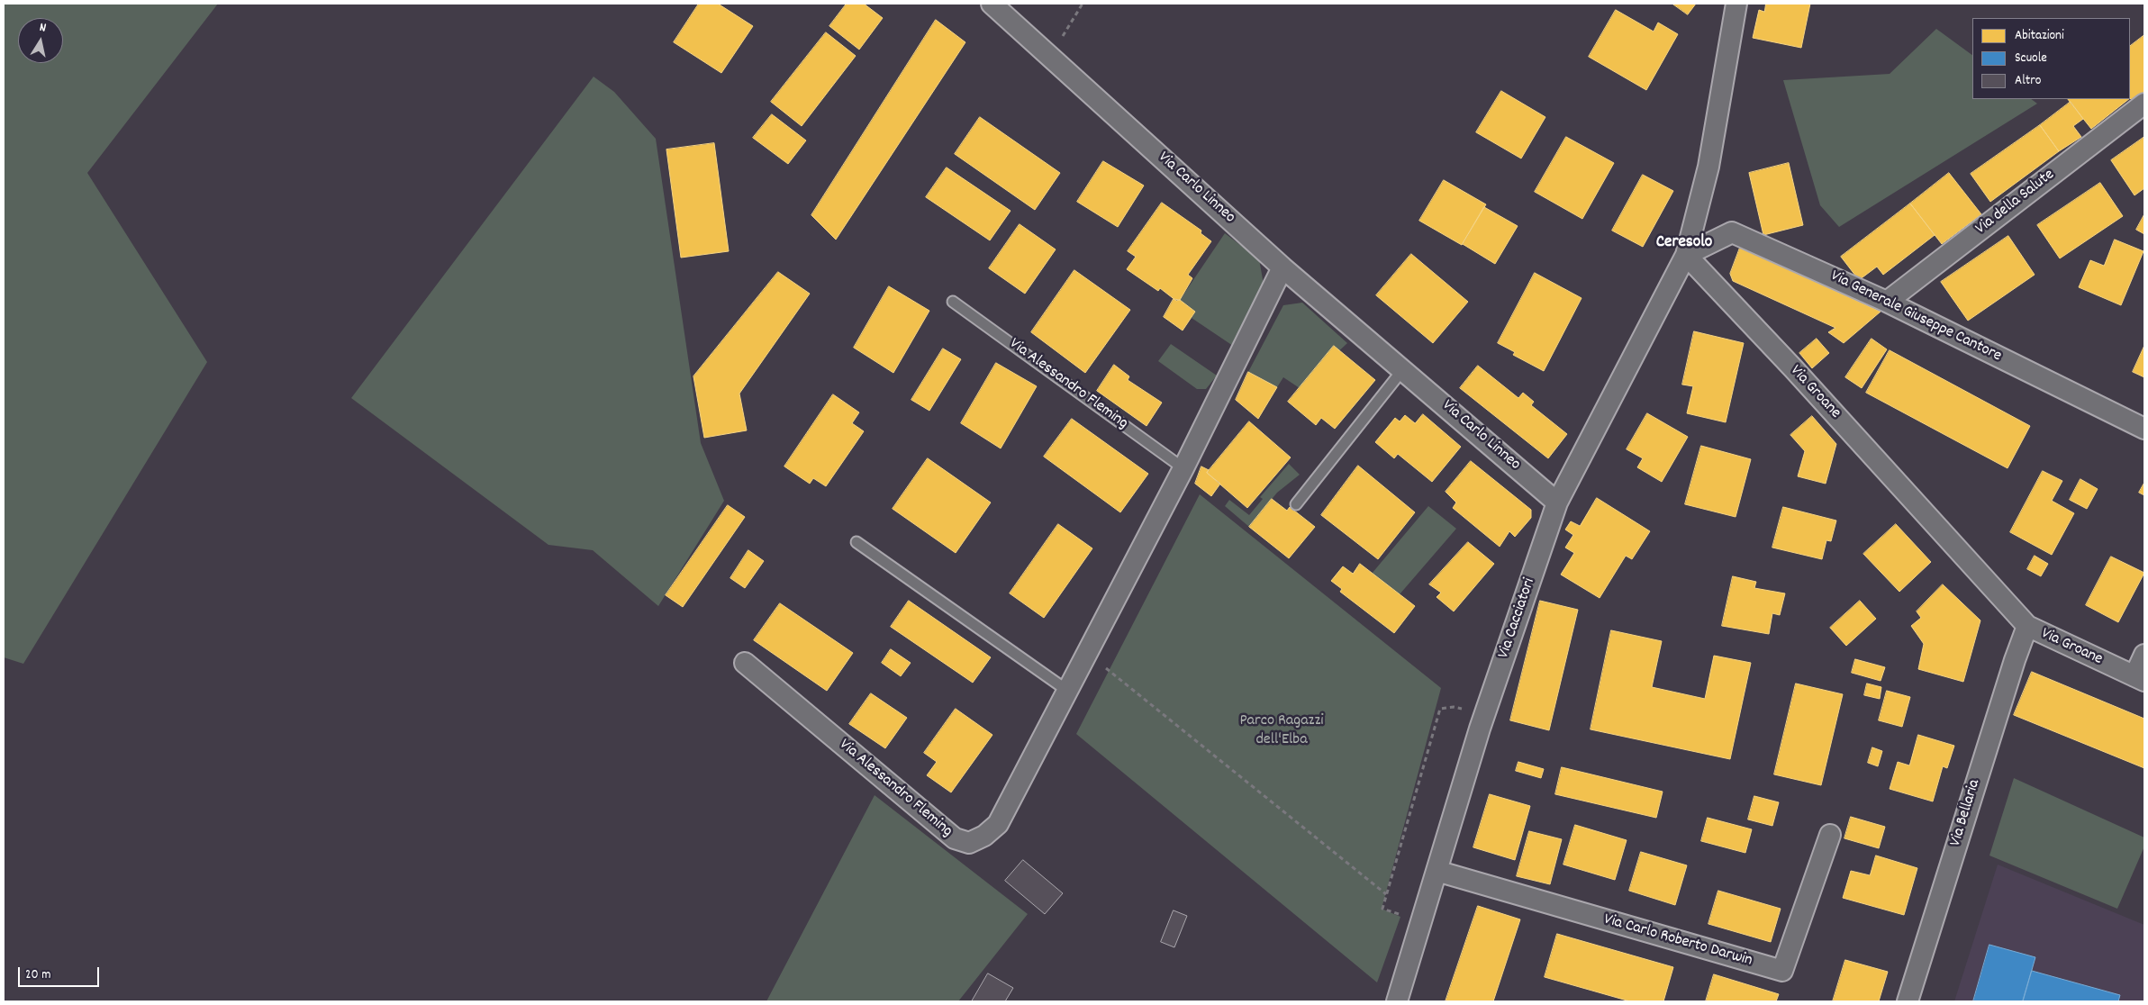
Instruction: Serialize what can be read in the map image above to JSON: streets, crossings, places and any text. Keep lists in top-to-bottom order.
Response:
{
  "streets": {
    "street": [
      "Via Carlo Linneo",
      "Via della Salute",
      "Via Generale Giuseppe Cantore",
      "Via Alessandro Fleming",
      "Via Groane",
      "Via Cacciatori",
      "Via Bellaria",
      "Via Carlo Roberto Darwin"
    ]
  },
  "crossings": [
    ["Via Carlo Linneo", "Via Alessandro Fleming"],
    ["Via Carlo Linneo", "Via Cacciatori"],
    ["Via della Salute", "Via Generale Giuseppe Cantore"],
    ["Via Generale Giuseppe Cantore", "Via Groane"],
    ["Via Generale Giuseppe Cantore", "Via Cacciatori"],
    ["Via Groane", "Via Cacciatori"],
    ["Via Groane", "Via Bellaria"],
    ["Via Cacciatori", "Via Carlo Roberto Darwin"]
  ],
  "districts": ["Ceresolo"],
  "parks": ["Parco Ragazzi dell'Elba"],
  "legend": ["Abitazioni", "Scuole", "Altro"],
  "scale_bar": "20 m",
  "north": "top"
}
